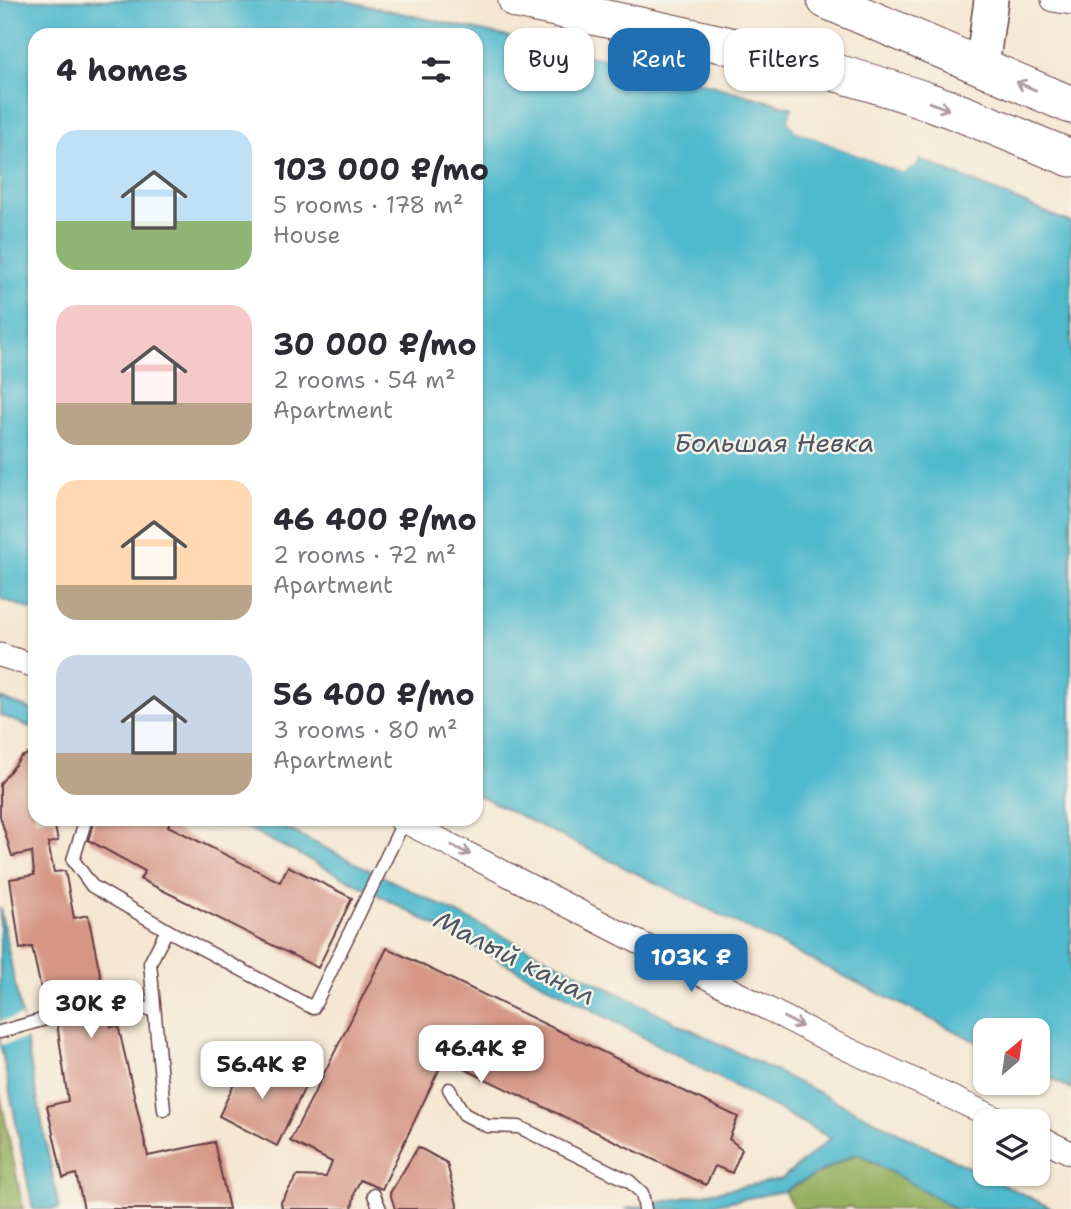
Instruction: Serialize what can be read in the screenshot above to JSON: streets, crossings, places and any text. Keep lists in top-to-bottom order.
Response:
{
  "water": ["Большая Невка", "Малый канал"],
  "north": "top right",
  "page": {
    "chip": ["Buy", "Rent", "Filters"],
    "heading": "4 homes",
    "list": [
      {
        "name": "103 000 ₽/mo",
        "note": "5 rooms · 178 m² · House"
      },
      {
        "name": "30 000 ₽/mo",
        "note": "2 rooms · 54 m² · Apartment"
      },
      {
        "name": "46 400 ₽/mo",
        "note": "2 rooms · 72 m² · Apartment"
      },
      {
        "name": "56 400 ₽/mo",
        "note": "3 rooms · 80 m² · Apartment"
      }
    ],
    "price": [
      "103K ₽",
      "30K ₽",
      "46.4K ₽",
      "56.4K ₽"
    ]
  }
}
